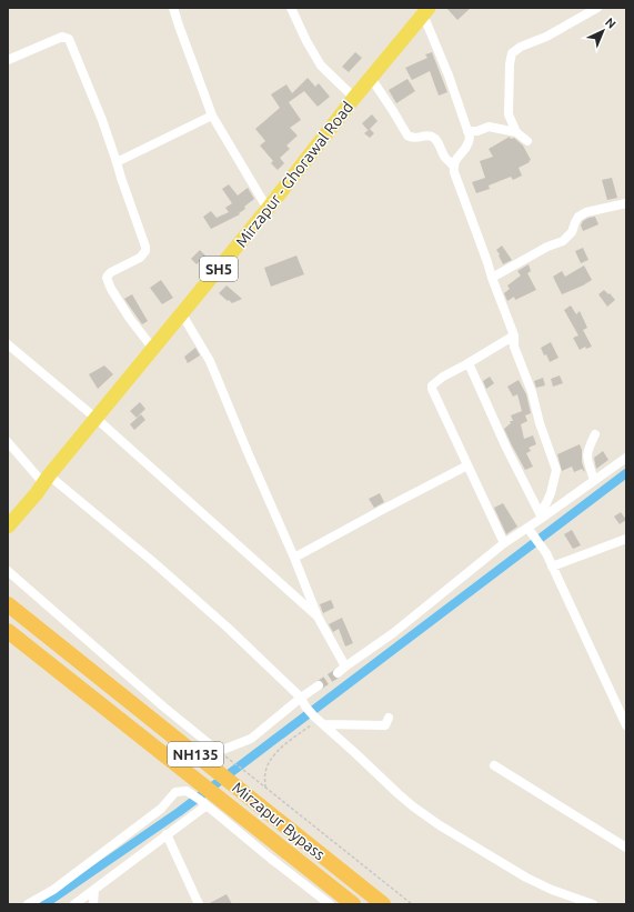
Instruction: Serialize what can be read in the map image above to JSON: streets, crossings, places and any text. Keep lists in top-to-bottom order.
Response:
{
  "streets": {
    "highway": ["NH135", "Mirzapur Bypass"],
    "main road": ["Mirzapur - Ghorawal Road", "SH5"]
  },
  "north": "top right"
}
